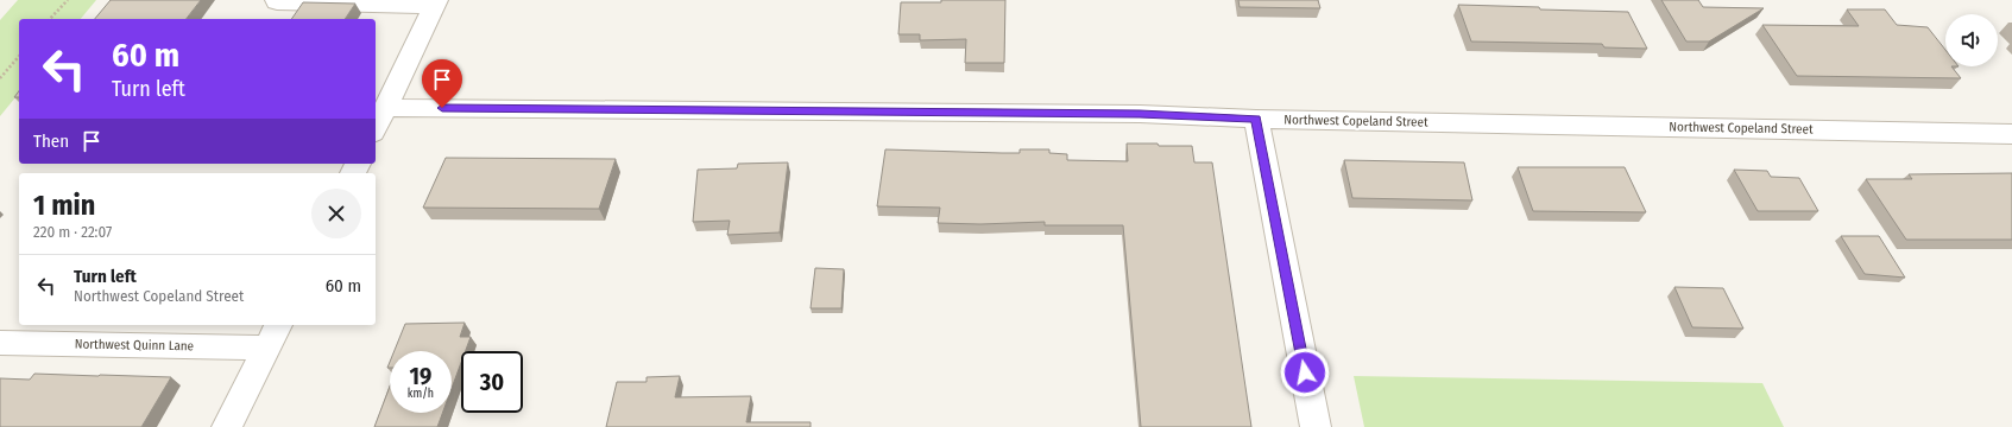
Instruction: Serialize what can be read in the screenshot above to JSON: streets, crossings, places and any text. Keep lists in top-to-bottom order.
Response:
{
  "streets": {
    "street": ["Northwest Copeland Street", "Northwest Quinn Lane"]
  },
  "page": {
    "turn": ["60 m", "Turn left"],
    "then": "Then",
    "heading": ["1 min", "220 m · 22:07"],
    "list": [
      {
        "name": "Turn left",
        "note": "Northwest Copeland Street",
        "value": "60 m"
      }
    ],
    "speed": "19 km/h",
    "limit": "30"
  }
}
